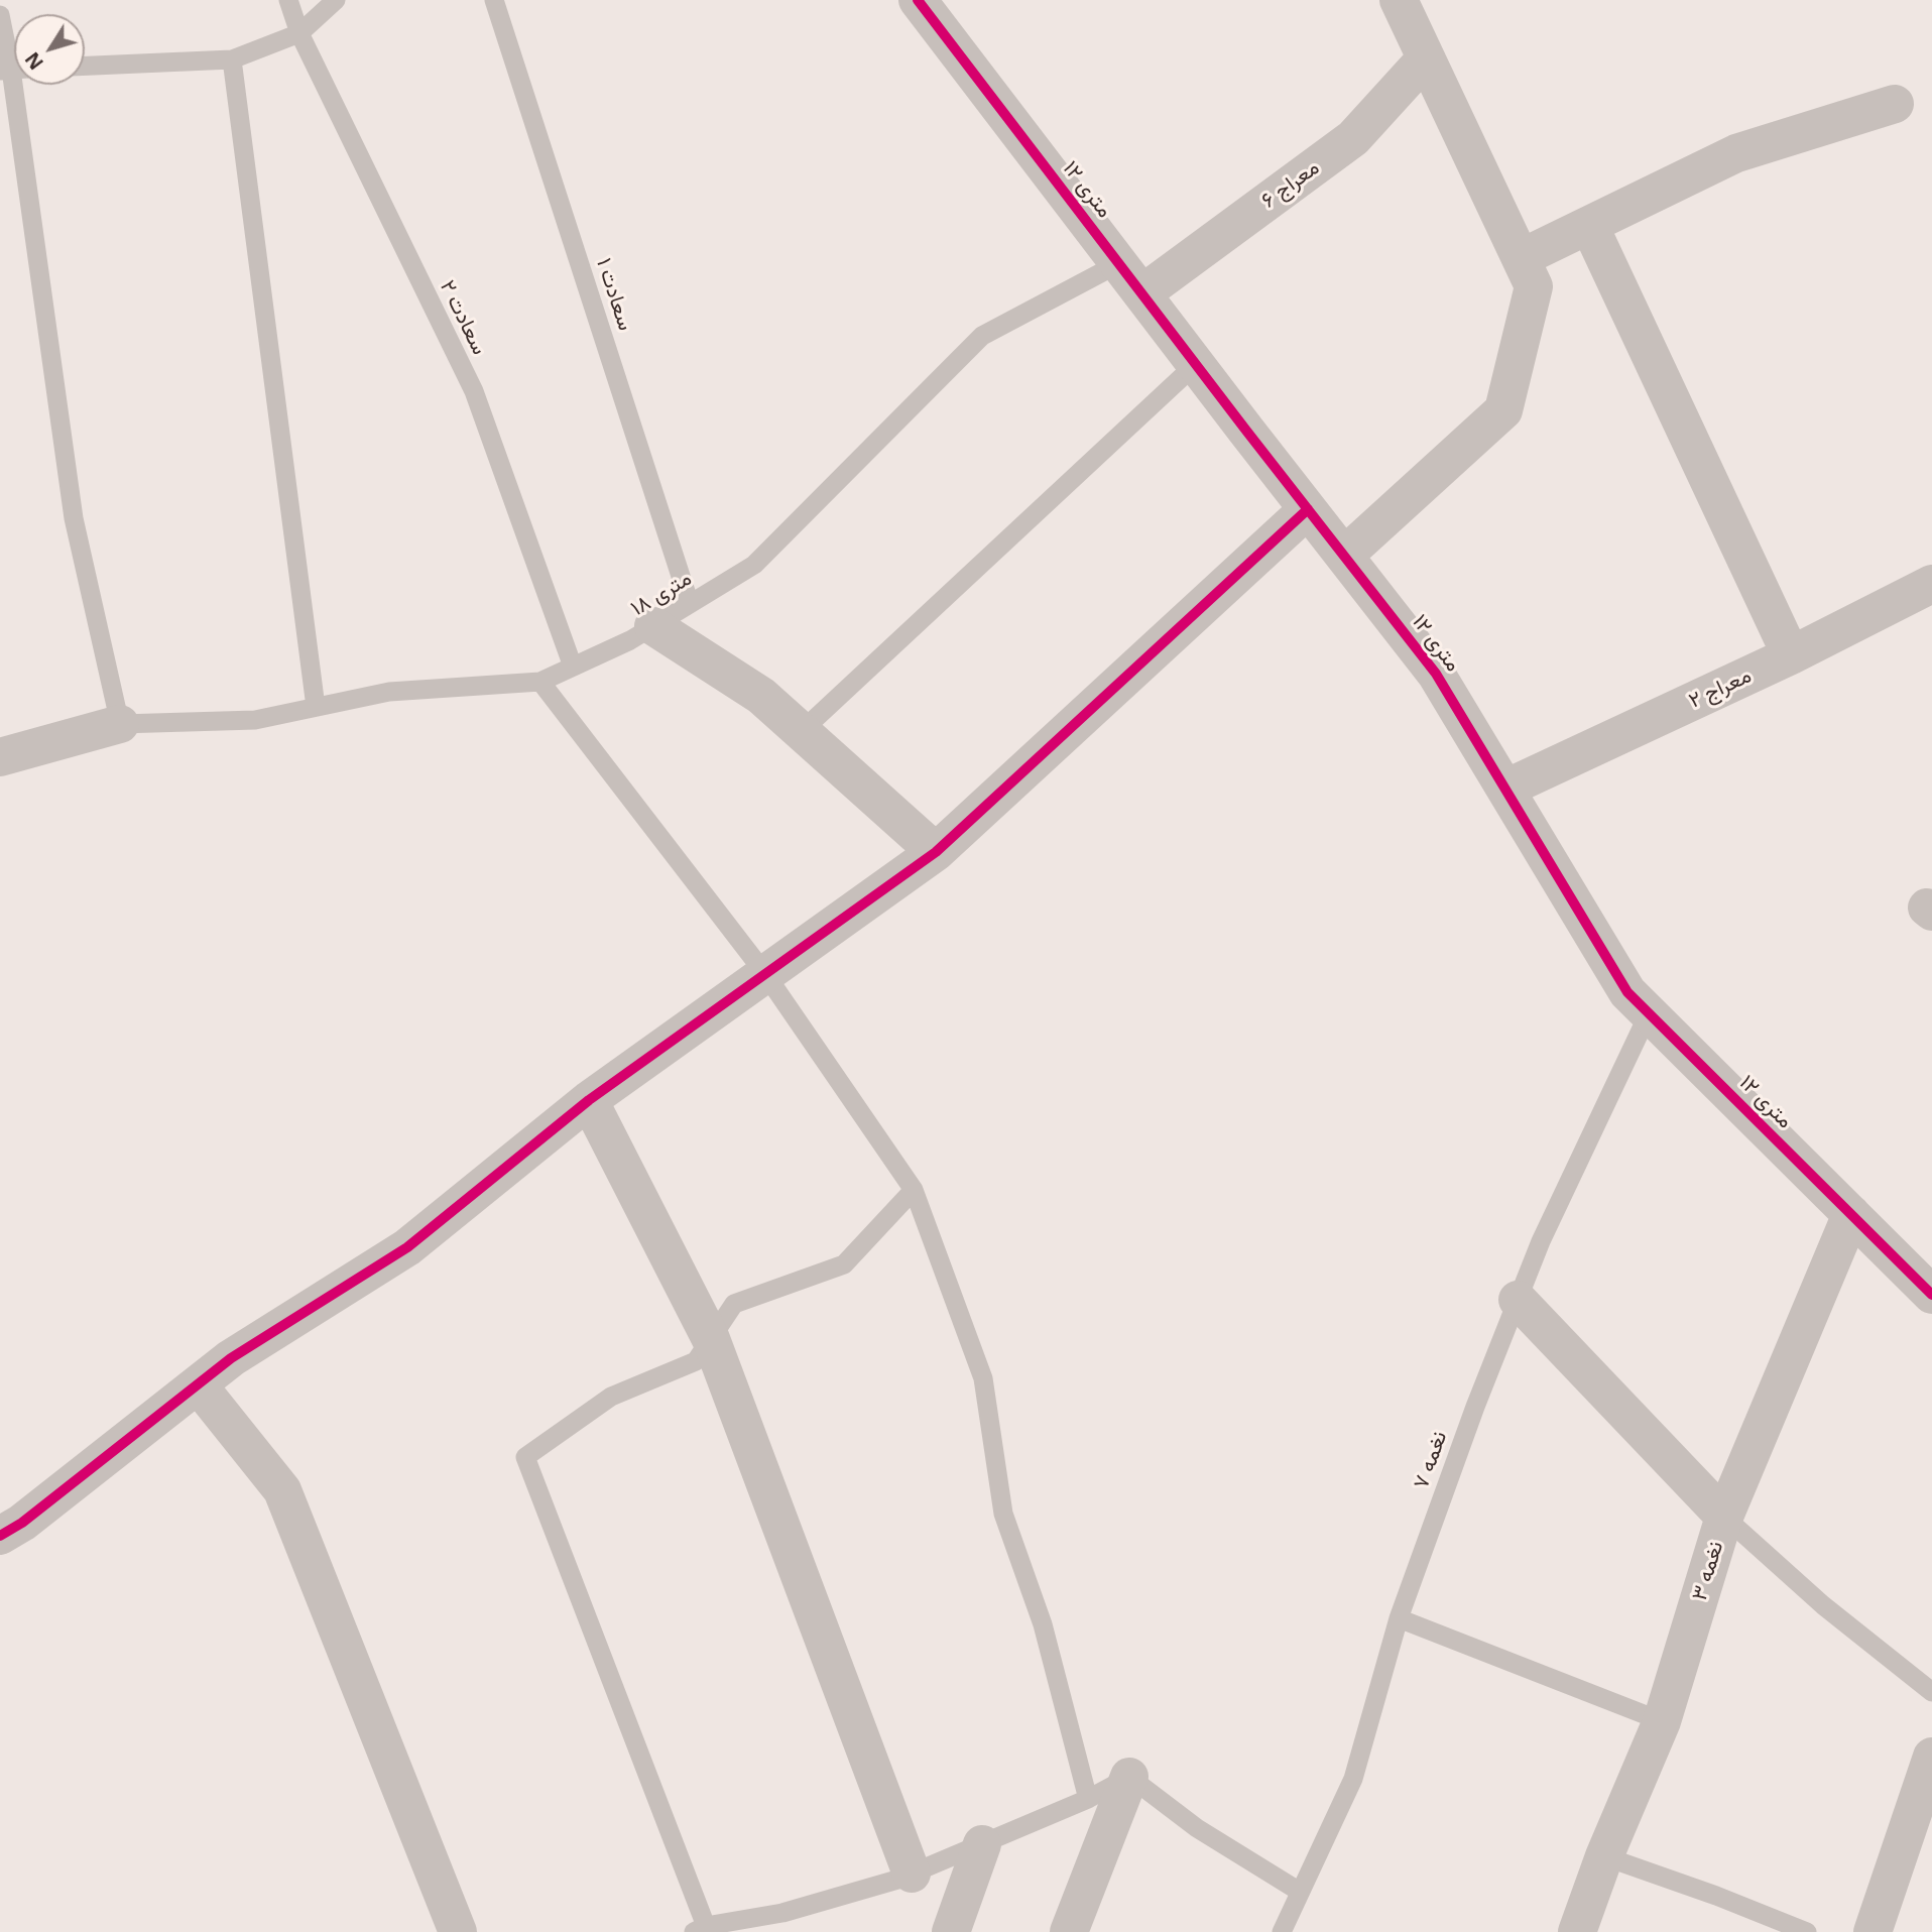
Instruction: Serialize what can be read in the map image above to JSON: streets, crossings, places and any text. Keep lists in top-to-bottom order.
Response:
{
  "streets": {
    "street": [
      "معراج ۶",
      "۱۲ متری",
      "معراج ۲",
      "نغمه ۳"
    ],
    "lane": [
      "سعادت ۱",
      "سعادت ۲",
      "۱۸ متری",
      "نغمه ۷"
    ]
  },
  "crossings": [
    ["معراج ۶", "۱۲ متری"],
    ["۱۲ متری", "۱۸ متری"],
    ["۱۲ متری", "معراج ۲"],
    ["۱۲ متری", "نغمه ۷"],
    ["۱۲ متری", "نغمه ۳"],
    ["سعادت ۱", "۱۸ متری"],
    ["سعادت ۲", "۱۸ متری"]
  ],
  "north": "bottom left"
}
